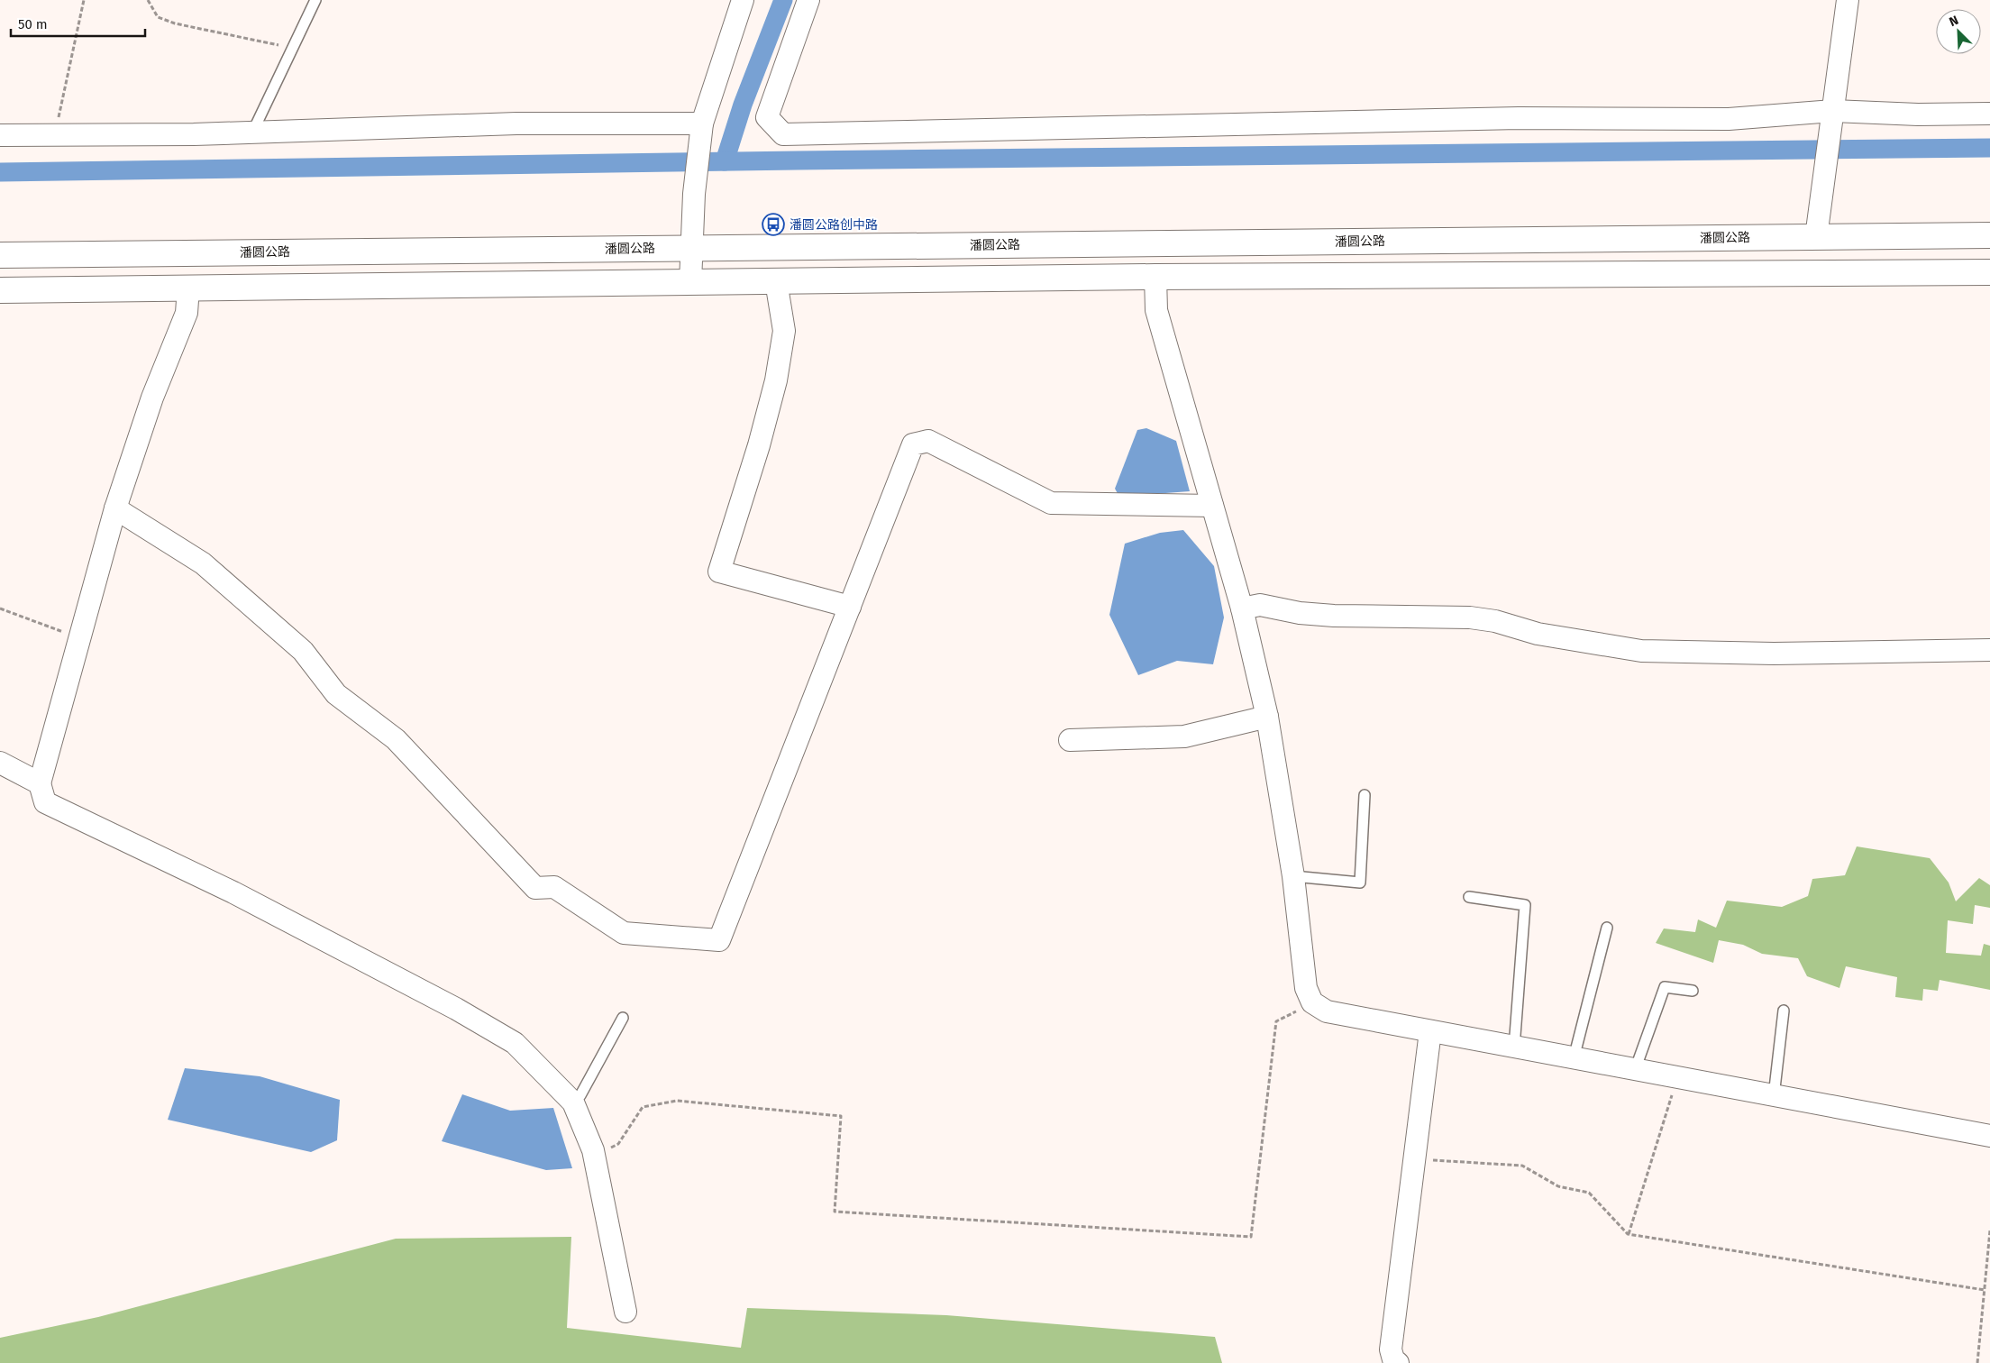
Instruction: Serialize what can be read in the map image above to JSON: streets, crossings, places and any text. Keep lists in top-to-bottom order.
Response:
{
  "streets": {
    "main road": ["潘圆公路"]
  },
  "places": {
    "bus stop": ["潘圆公路创中路"]
  },
  "scale_bar": "50 m",
  "north": "top left"
}
